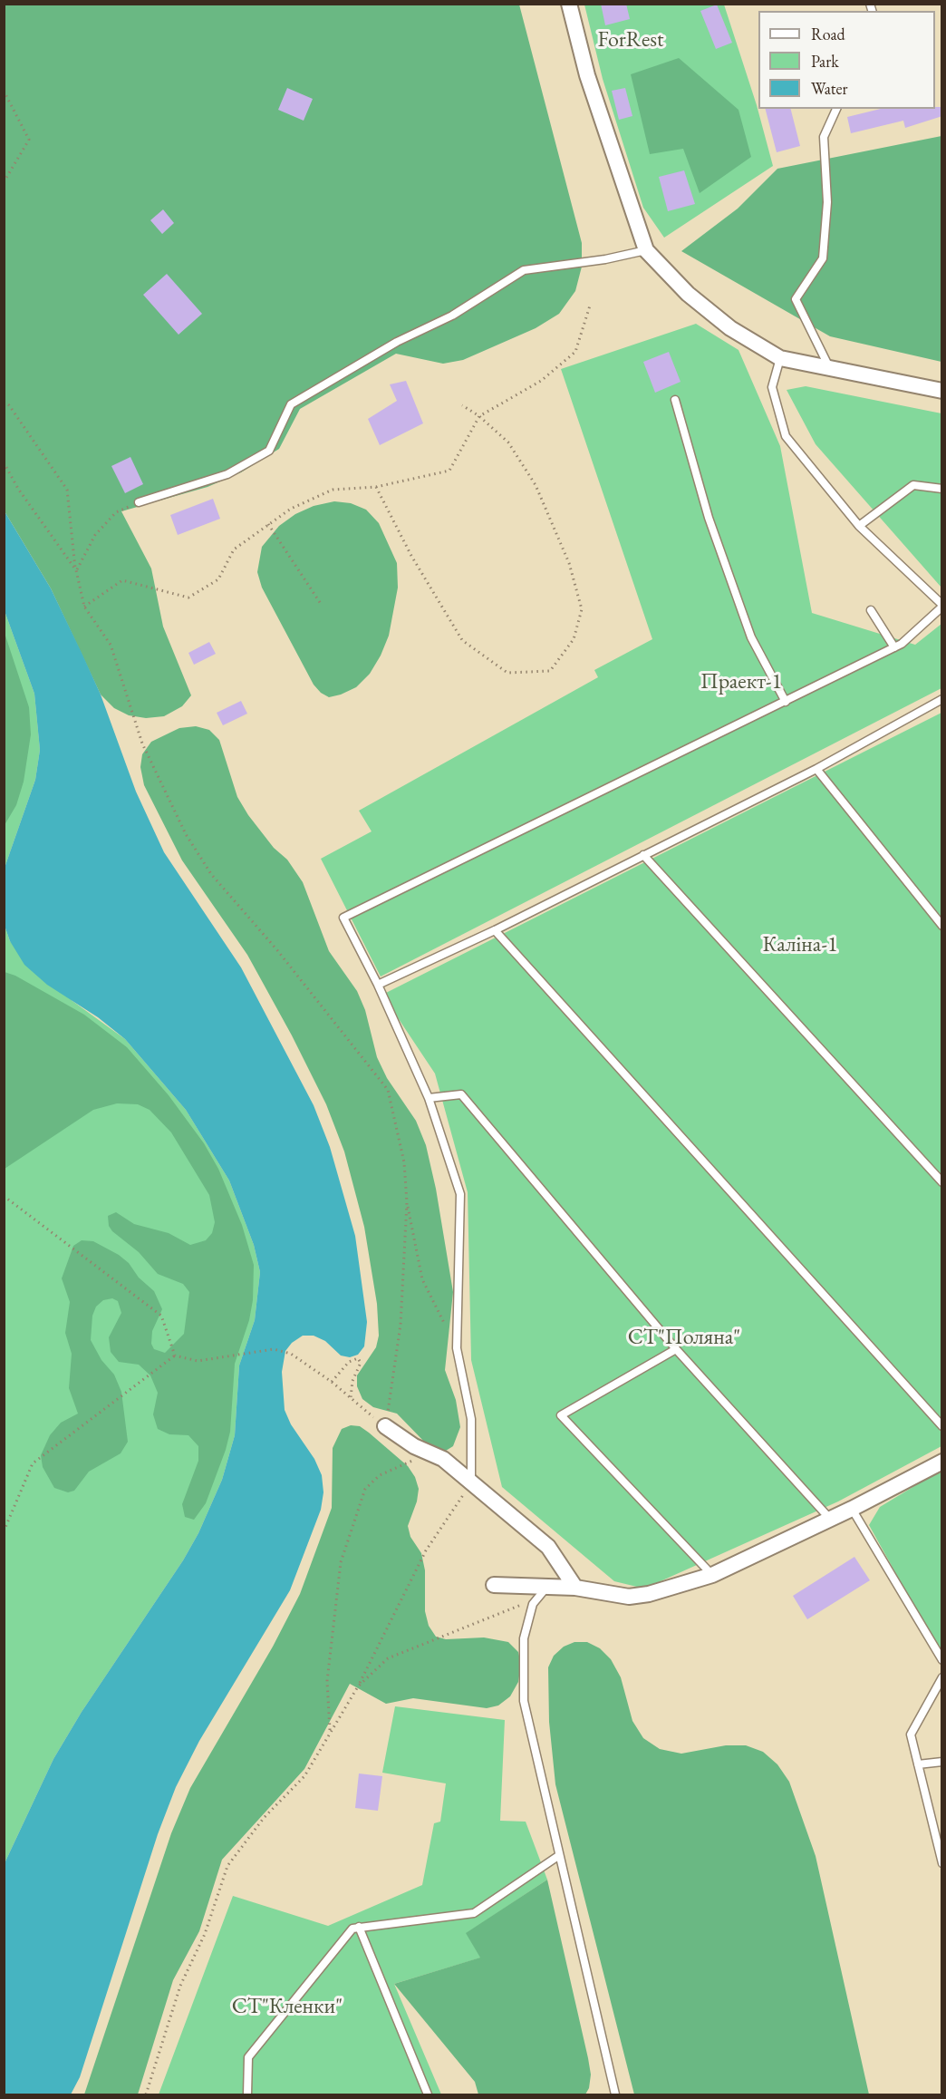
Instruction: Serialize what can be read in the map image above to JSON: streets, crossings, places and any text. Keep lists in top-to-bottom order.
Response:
{
  "parks": [
    "ForRest",
    "Праект-1",
    "Каліна-1",
    "СТ\"Поляна\"",
    "СТ\"Кленки\""
  ],
  "legend": ["Road", "Park", "Water"]
}
